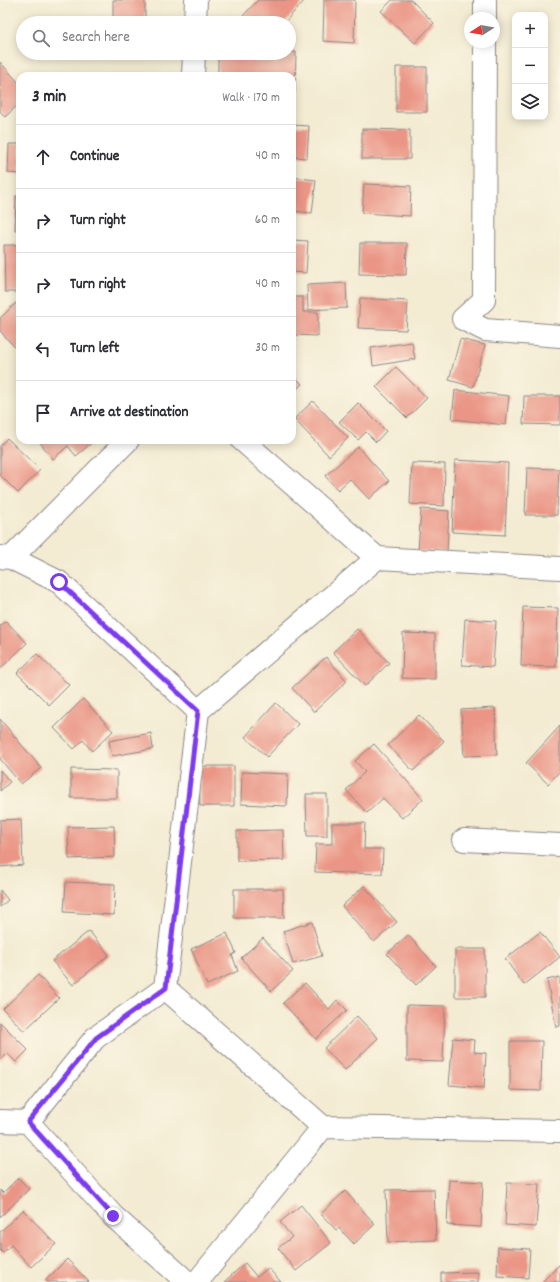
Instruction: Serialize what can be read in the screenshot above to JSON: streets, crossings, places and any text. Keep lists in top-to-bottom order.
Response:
{
  "north": "left",
  "page": {
    "map_buttons": ["+", "−"],
    "search": "Search here",
    "heading": ["3 min", "Walk · 170 m"],
    "list": [
      ["Continue", "40 m"],
      ["Turn right", "60 m"],
      ["Turn right", "40 m"],
      ["Turn left", "30 m"],
      "Arrive at destination"
    ]
  }
}
